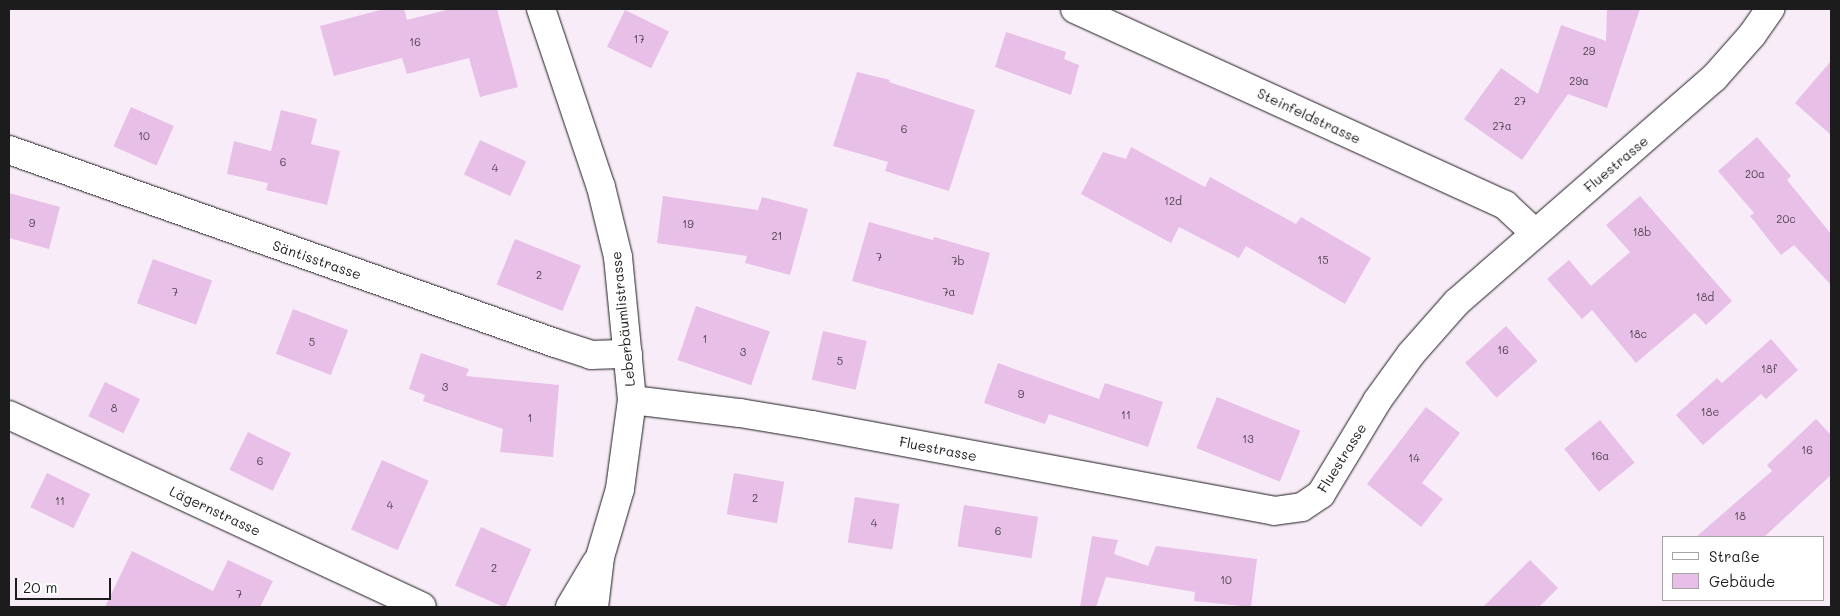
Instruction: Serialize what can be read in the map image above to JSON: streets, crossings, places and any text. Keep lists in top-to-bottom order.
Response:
{
  "streets": {
    "street": [
      "Steinfeldstrasse",
      "Fluestrasse",
      "Säntisstrasse",
      "Leberbäumlistrasse",
      "Lägernstrasse"
    ]
  },
  "crossings": [
    ["Steinfeldstrasse", "Fluestrasse"],
    ["Fluestrasse", "Leberbäumlistrasse"],
    ["Säntisstrasse", "Leberbäumlistrasse"]
  ],
  "house_numbers": [
    "17",
    "16",
    "29",
    "29a",
    "27",
    "27a",
    "6",
    "10",
    "6",
    "4",
    "20a",
    "12d",
    "20c",
    "9",
    "19",
    "18b",
    "21",
    "7",
    "15",
    "7b",
    "2",
    "7",
    "7a",
    "18d",
    "18c",
    "1",
    "5",
    "16",
    "3",
    "5",
    "18f",
    "3",
    "9",
    "8",
    "18e",
    "11",
    "1",
    "13",
    "16",
    "16a",
    "14",
    "6",
    "2",
    "11",
    "4",
    "18",
    "4",
    "6",
    "2",
    "10",
    "7"
  ],
  "legend": ["Straße", "Gebäude"],
  "scale_bar": "20 m"
}
